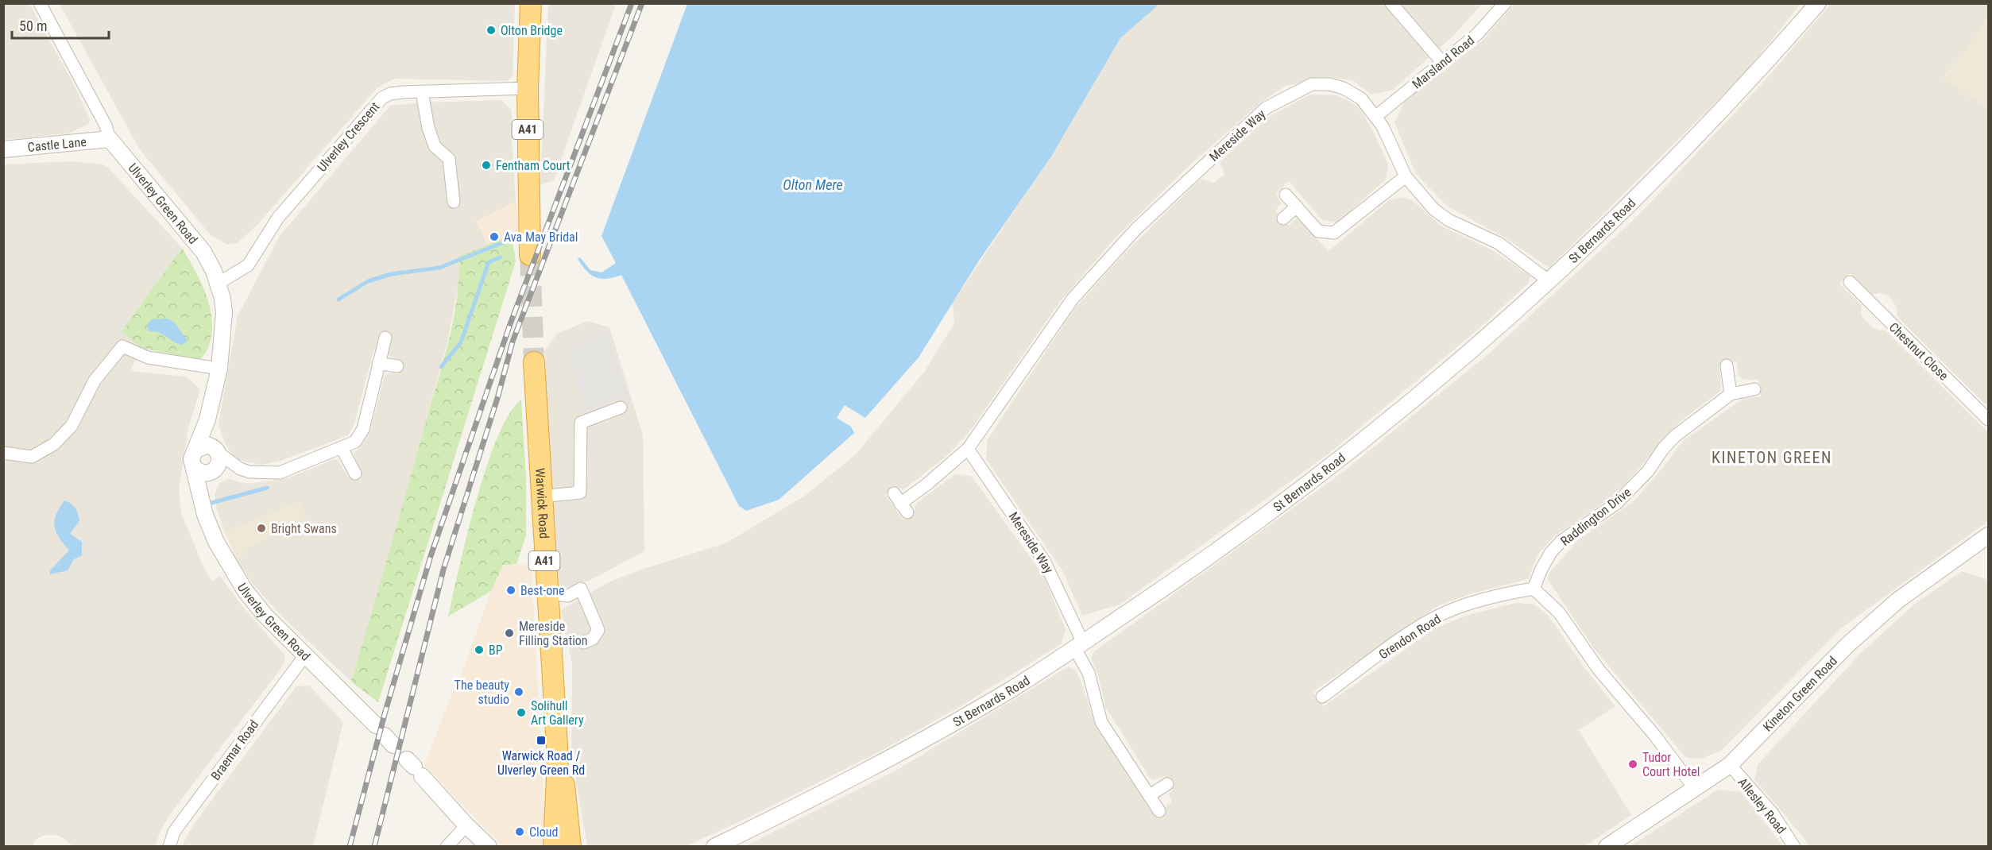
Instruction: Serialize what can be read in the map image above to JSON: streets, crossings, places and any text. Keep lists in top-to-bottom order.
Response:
{
  "streets": {
    "highway": ["A41", "Warwick Road"],
    "street": [
      "Marsland Road",
      "Mereside Way",
      "Ulverley Crescent",
      "Castle Lane",
      "Ulverley Green Road",
      "St Bernards Road",
      "Chestnut Close",
      "Raddington Drive",
      "Grendon Road",
      "Kineton Green Road",
      "Braemar Road",
      "Allesley Road"
    ]
  },
  "crossings": [
    ["Marsland Road", "Mereside Way"],
    ["A41", "Ulverley Crescent"],
    ["Mereside Way", "St Bernards Road"],
    ["Ulverley Crescent", "Ulverley Green Road"],
    ["Castle Lane", "Ulverley Green Road"],
    ["Ulverley Green Road", "Braemar Road"],
    ["Raddington Drive", "Grendon Road"],
    ["Kineton Green Road", "Allesley Road"]
  ],
  "districts": ["KINETON GREEN"],
  "water": ["Olton Mere"],
  "places": {
    "other": [
      "Olton Bridge",
      "Fentham Court",
      "Ava May Bridal",
      "Bright Swans",
      "Best-one",
      "Mereside Filling Station",
      "BP",
      "The beauty studio",
      "Solihull Art Gallery",
      "Tudor Court Hotel",
      "Cloud"
    ],
    "transit": ["Warwick Road / Ulverley Green Rd"]
  },
  "scale_bar": "50 m"
}
